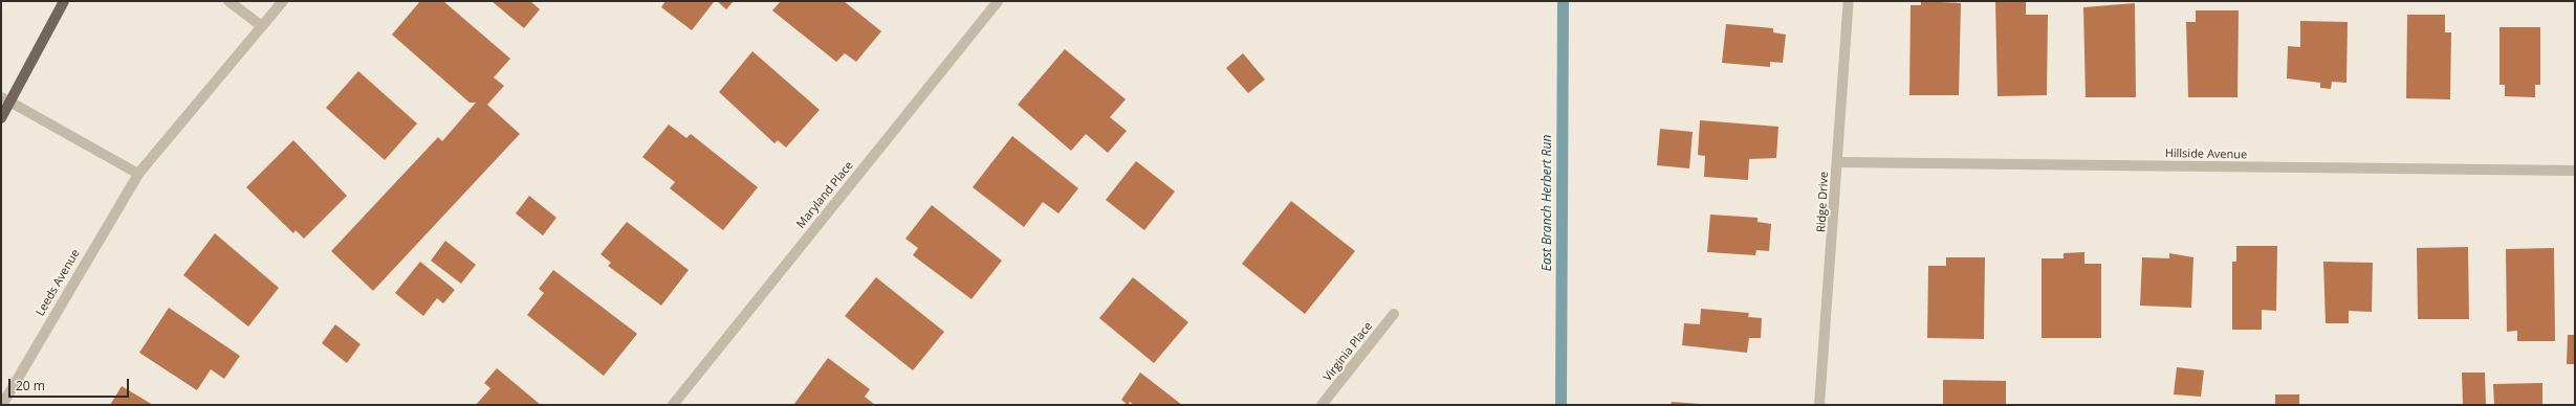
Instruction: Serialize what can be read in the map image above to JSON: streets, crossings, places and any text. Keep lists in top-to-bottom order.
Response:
{
  "streets": {
    "street": [
      "Hillside Avenue",
      "Maryland Place",
      "Ridge Drive",
      "Leeds Avenue",
      "Virginia Place"
    ]
  },
  "crossings": [
    ["Hillside Avenue", "Ridge Drive"]
  ],
  "water": ["East Branch Herbert Run"],
  "scale_bar": "20 m"
}
